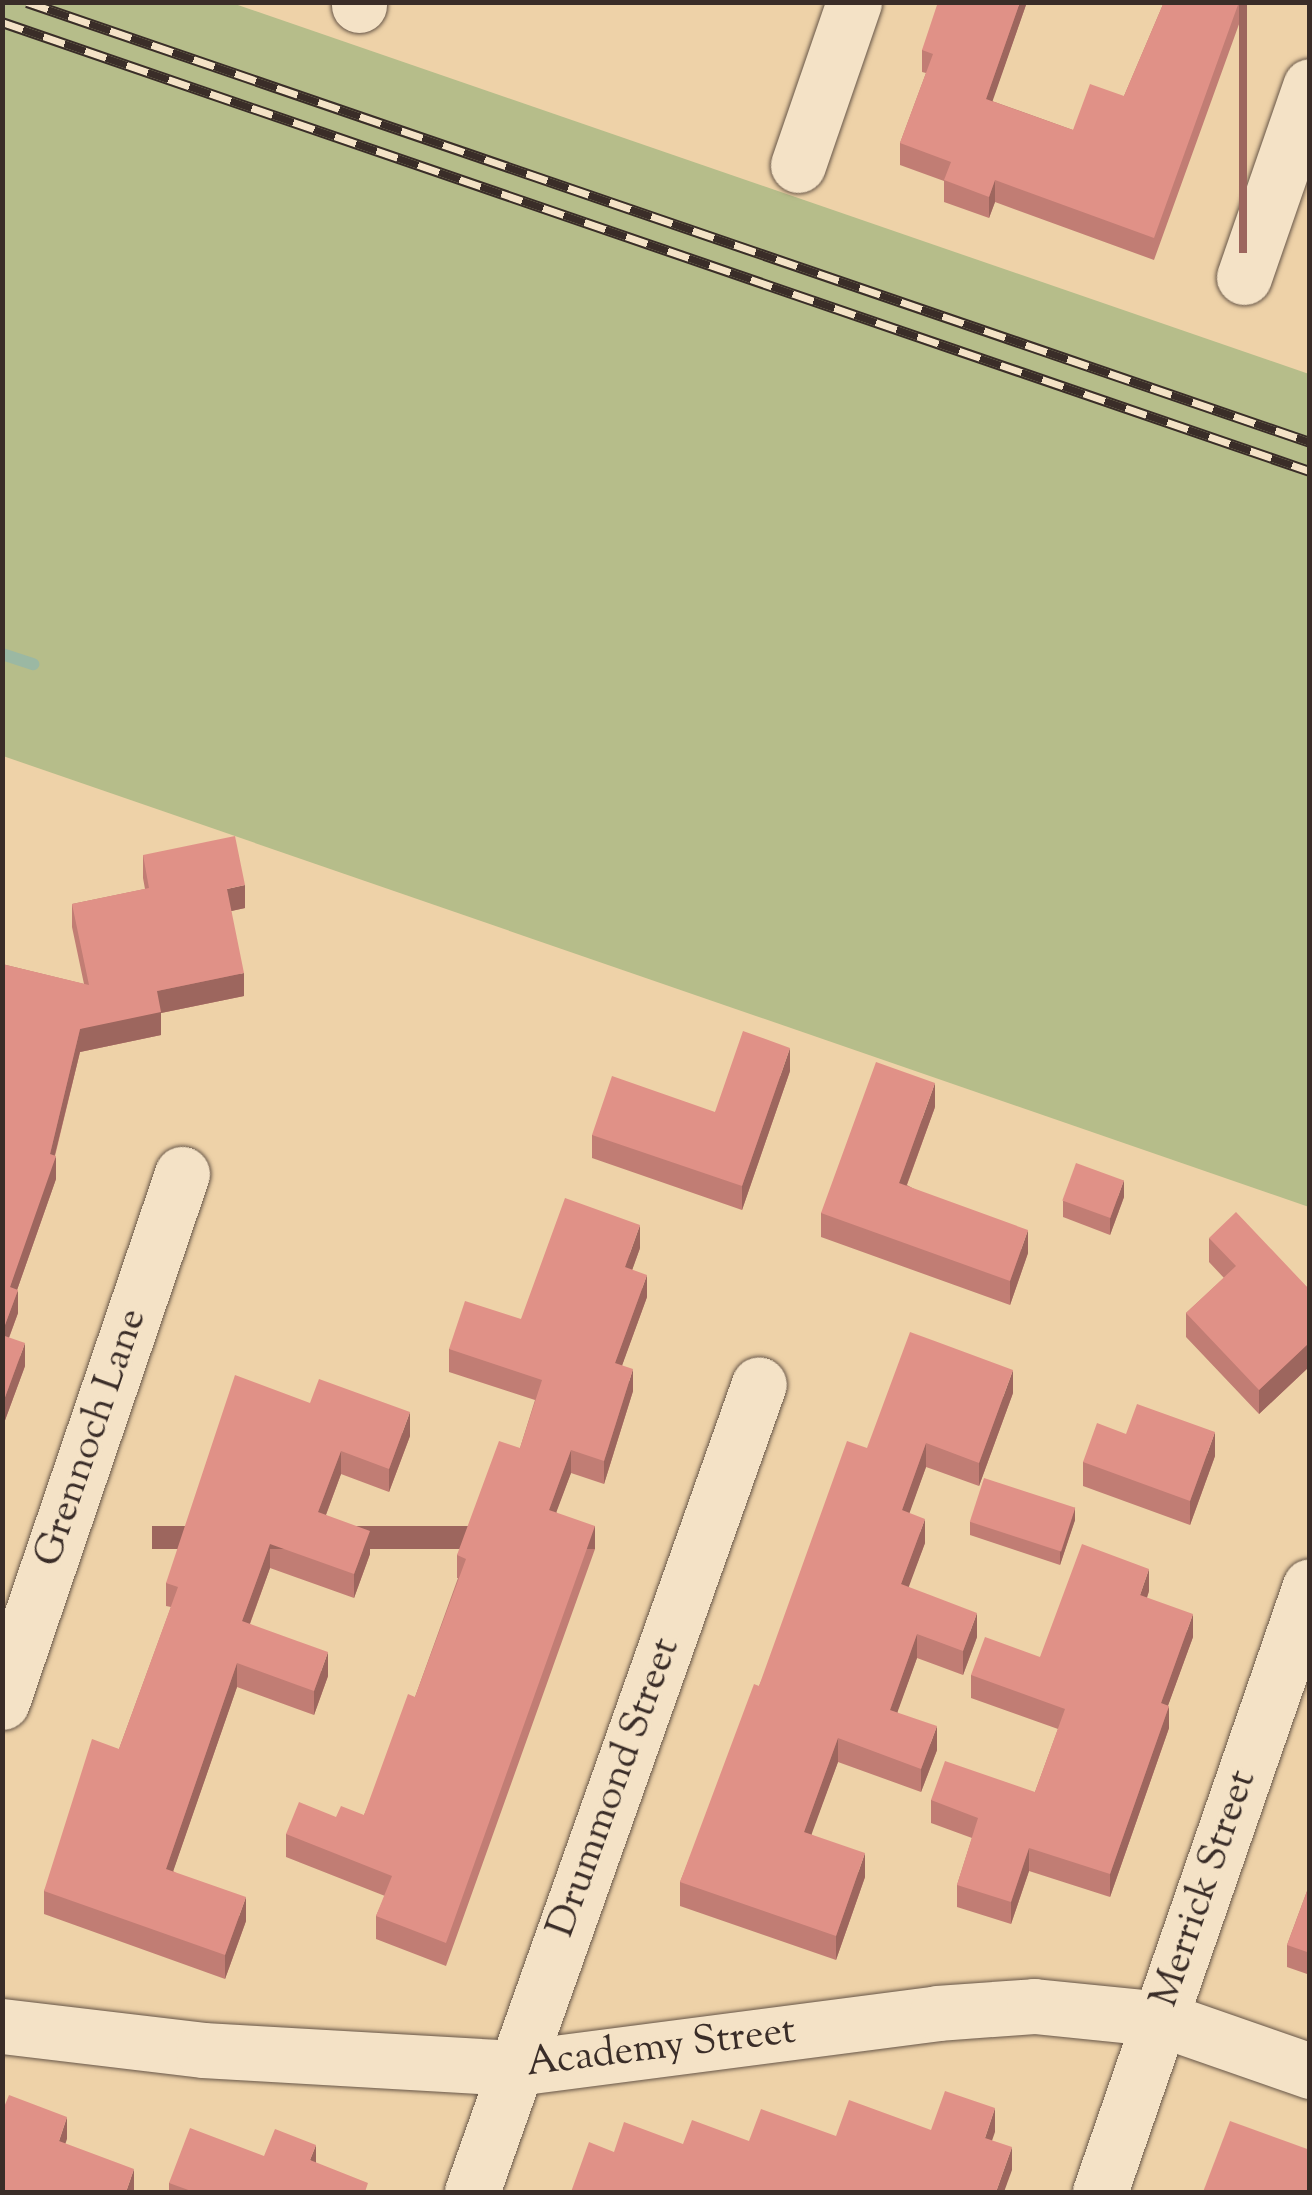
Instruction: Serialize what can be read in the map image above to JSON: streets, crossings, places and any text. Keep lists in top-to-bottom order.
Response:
{
  "streets": {
    "street": [
      "Grennoch Lane",
      "Drummond Street",
      "Merrick Street",
      "Academy Street"
    ]
  },
  "crossings": [
    ["Drummond Street", "Academy Street"],
    ["Merrick Street", "Academy Street"]
  ]
}
